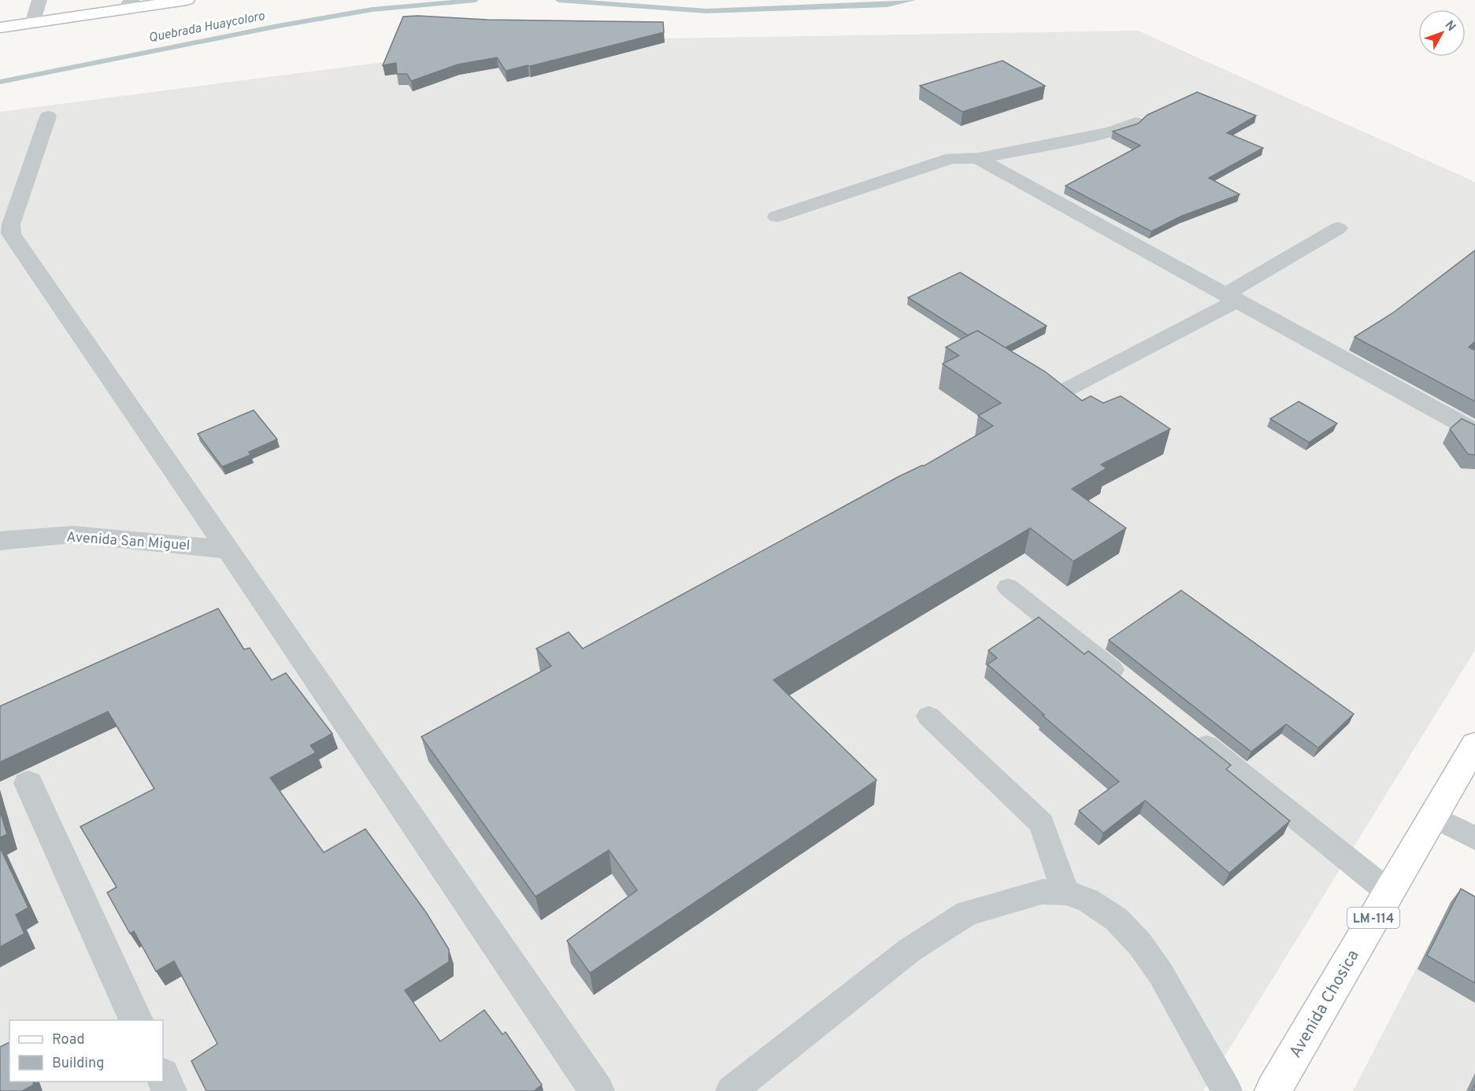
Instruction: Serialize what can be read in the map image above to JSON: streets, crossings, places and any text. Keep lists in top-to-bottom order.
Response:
{
  "streets": {
    "main road": ["LM-114", "Avenida Chosica"],
    "street": ["Avenida San Miguel"]
  },
  "water": ["Quebrada Huaycoloro"],
  "legend": ["Road", "Building"],
  "north": "top right"
}
